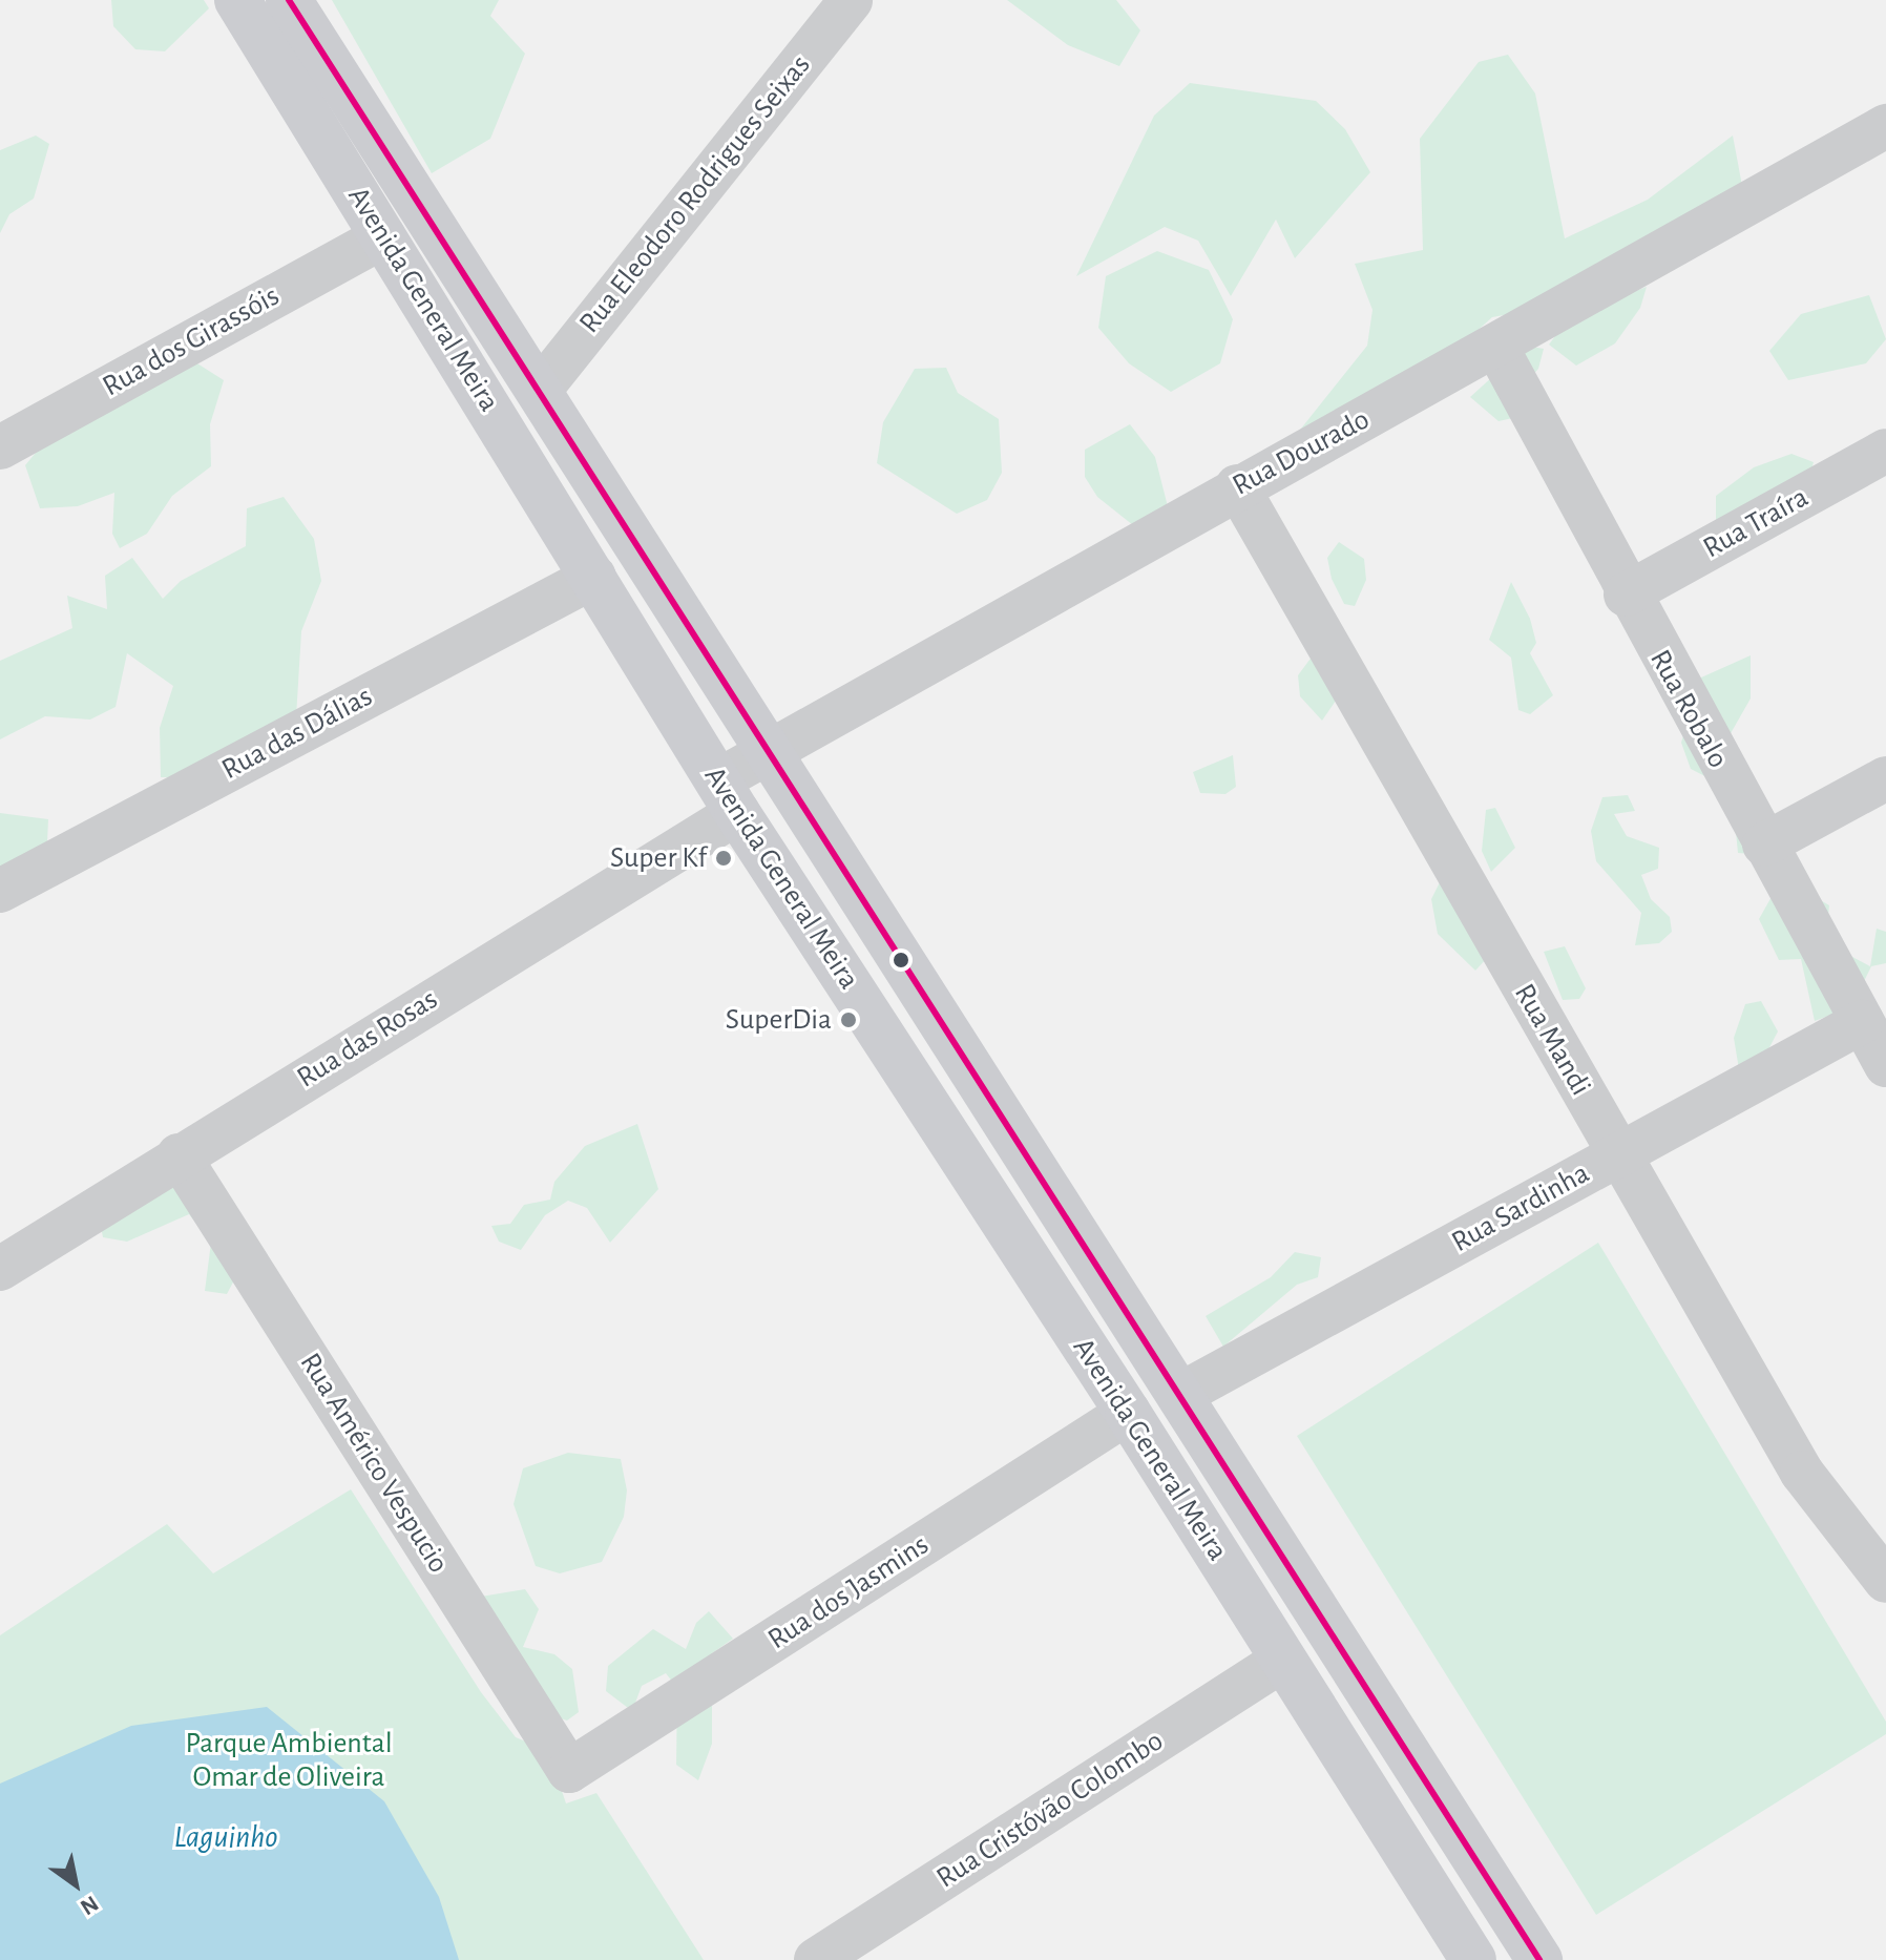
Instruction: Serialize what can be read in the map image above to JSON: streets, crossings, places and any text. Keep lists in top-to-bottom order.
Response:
{
  "streets": {
    "main road": ["Avenida General Meira"],
    "street": [
      "Rua Eleodoro Rodrigues Seixas",
      "Rua dos Girassóis",
      "Rua Dourado",
      "Rua Traíra",
      "Rua Robalo",
      "Rua das Dálias",
      "Rua das Rosas",
      "Rua Mandi",
      "Rua Sardinha",
      "Rua Américo Vespucio",
      "Rua dos Jasmins",
      "Rua Cristóvão Colombo"
    ]
  },
  "crossings": [
    ["Rua Eleodoro Rodrigues Seixas", "Avenida General Meira"],
    ["Avenida General Meira", "Rua dos Girassóis"],
    ["Avenida General Meira", "Rua Dourado"],
    ["Avenida General Meira", "Rua das Dálias"],
    ["Avenida General Meira", "Rua das Rosas"],
    ["Avenida General Meira", "Rua Sardinha"],
    ["Avenida General Meira", "Rua dos Jasmins"],
    ["Avenida General Meira", "Rua Cristóvão Colombo"],
    ["Rua Dourado", "Rua Robalo"],
    ["Rua Dourado", "Rua das Rosas"],
    ["Rua Dourado", "Rua Mandi"],
    ["Rua Traíra", "Rua Robalo"],
    ["Rua Robalo", "Rua Sardinha"],
    ["Rua das Rosas", "Rua Américo Vespucio"],
    ["Rua Mandi", "Rua Sardinha"],
    ["Rua Américo Vespucio", "Rua dos Jasmins"]
  ],
  "water": ["Laguinho"],
  "parks": ["Parque Ambiental Omar de Oliveira"],
  "places": ["Super Kf", "SuperDia"],
  "north": "bottom right"
}
